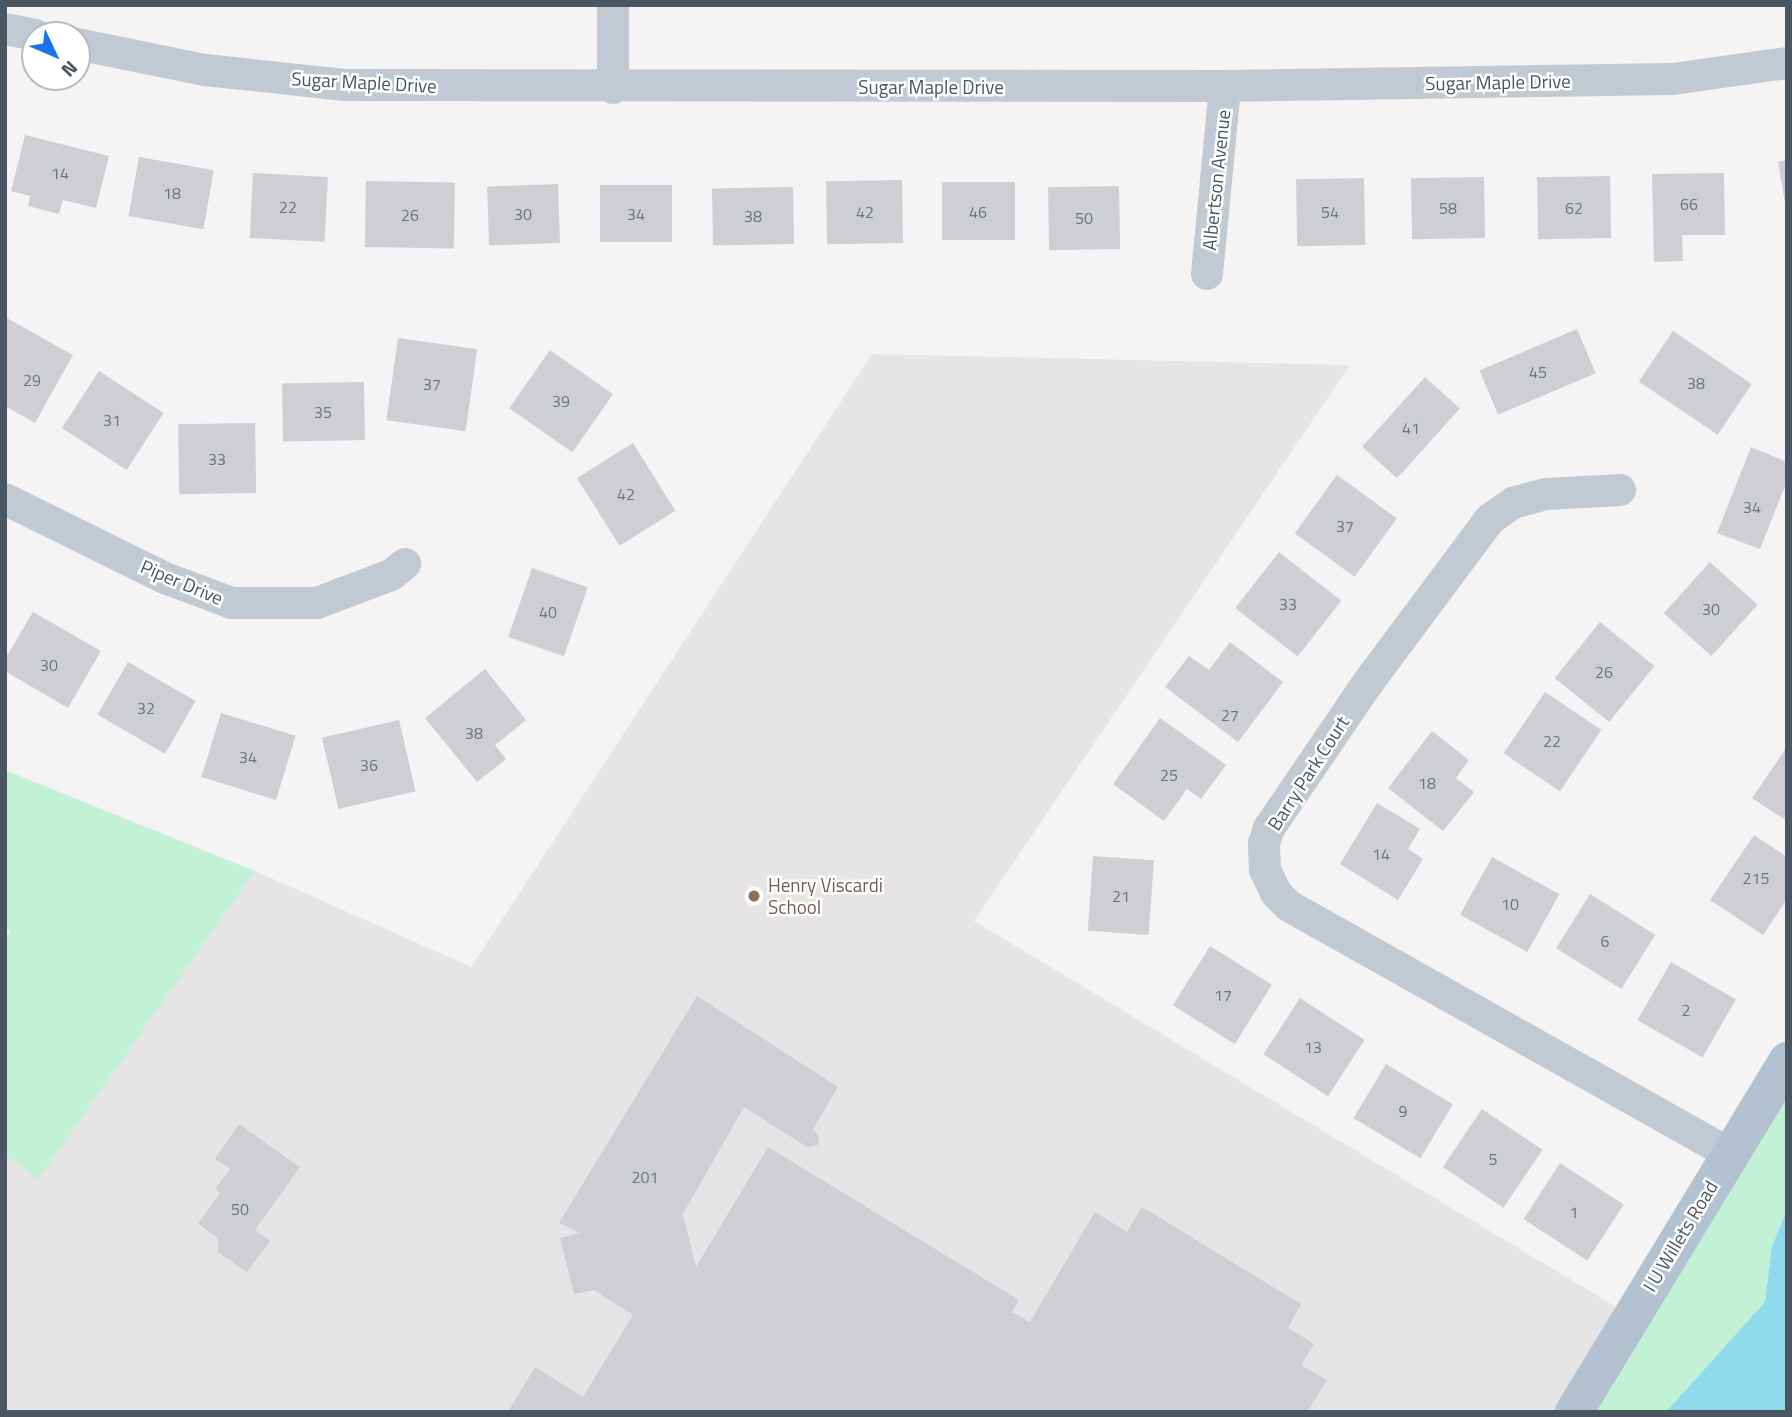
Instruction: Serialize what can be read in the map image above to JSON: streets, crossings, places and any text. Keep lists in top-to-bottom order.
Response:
{
  "streets": {
    "main road": ["I U Willets Road"],
    "street": [
      "Sugar Maple Drive",
      "Albertson Avenue",
      "Piper Drive",
      "Barry Park Court"
    ]
  },
  "crossings": [
    ["Sugar Maple Drive", "Albertson Avenue"],
    ["Barry Park Court", "I U Willets Road"]
  ],
  "places": ["Henry Viscardi School"],
  "house_numbers": [
    "14",
    "18",
    "66",
    "22",
    "58",
    "62",
    "42",
    "46",
    "54",
    "30",
    "34",
    "26",
    "38",
    "50",
    "45",
    "29",
    "38",
    "37",
    "39",
    "35",
    "31",
    "41",
    "33",
    "42",
    "34",
    "37",
    "33",
    "30",
    "40",
    "30",
    "26",
    "32",
    "27",
    "38",
    "22",
    "34",
    "36",
    "25",
    "18",
    "14",
    "215",
    "21",
    "10",
    "6",
    "17",
    "2",
    "13",
    "9",
    "5",
    "201",
    "50",
    "1"
  ],
  "north": "bottom right"
}
